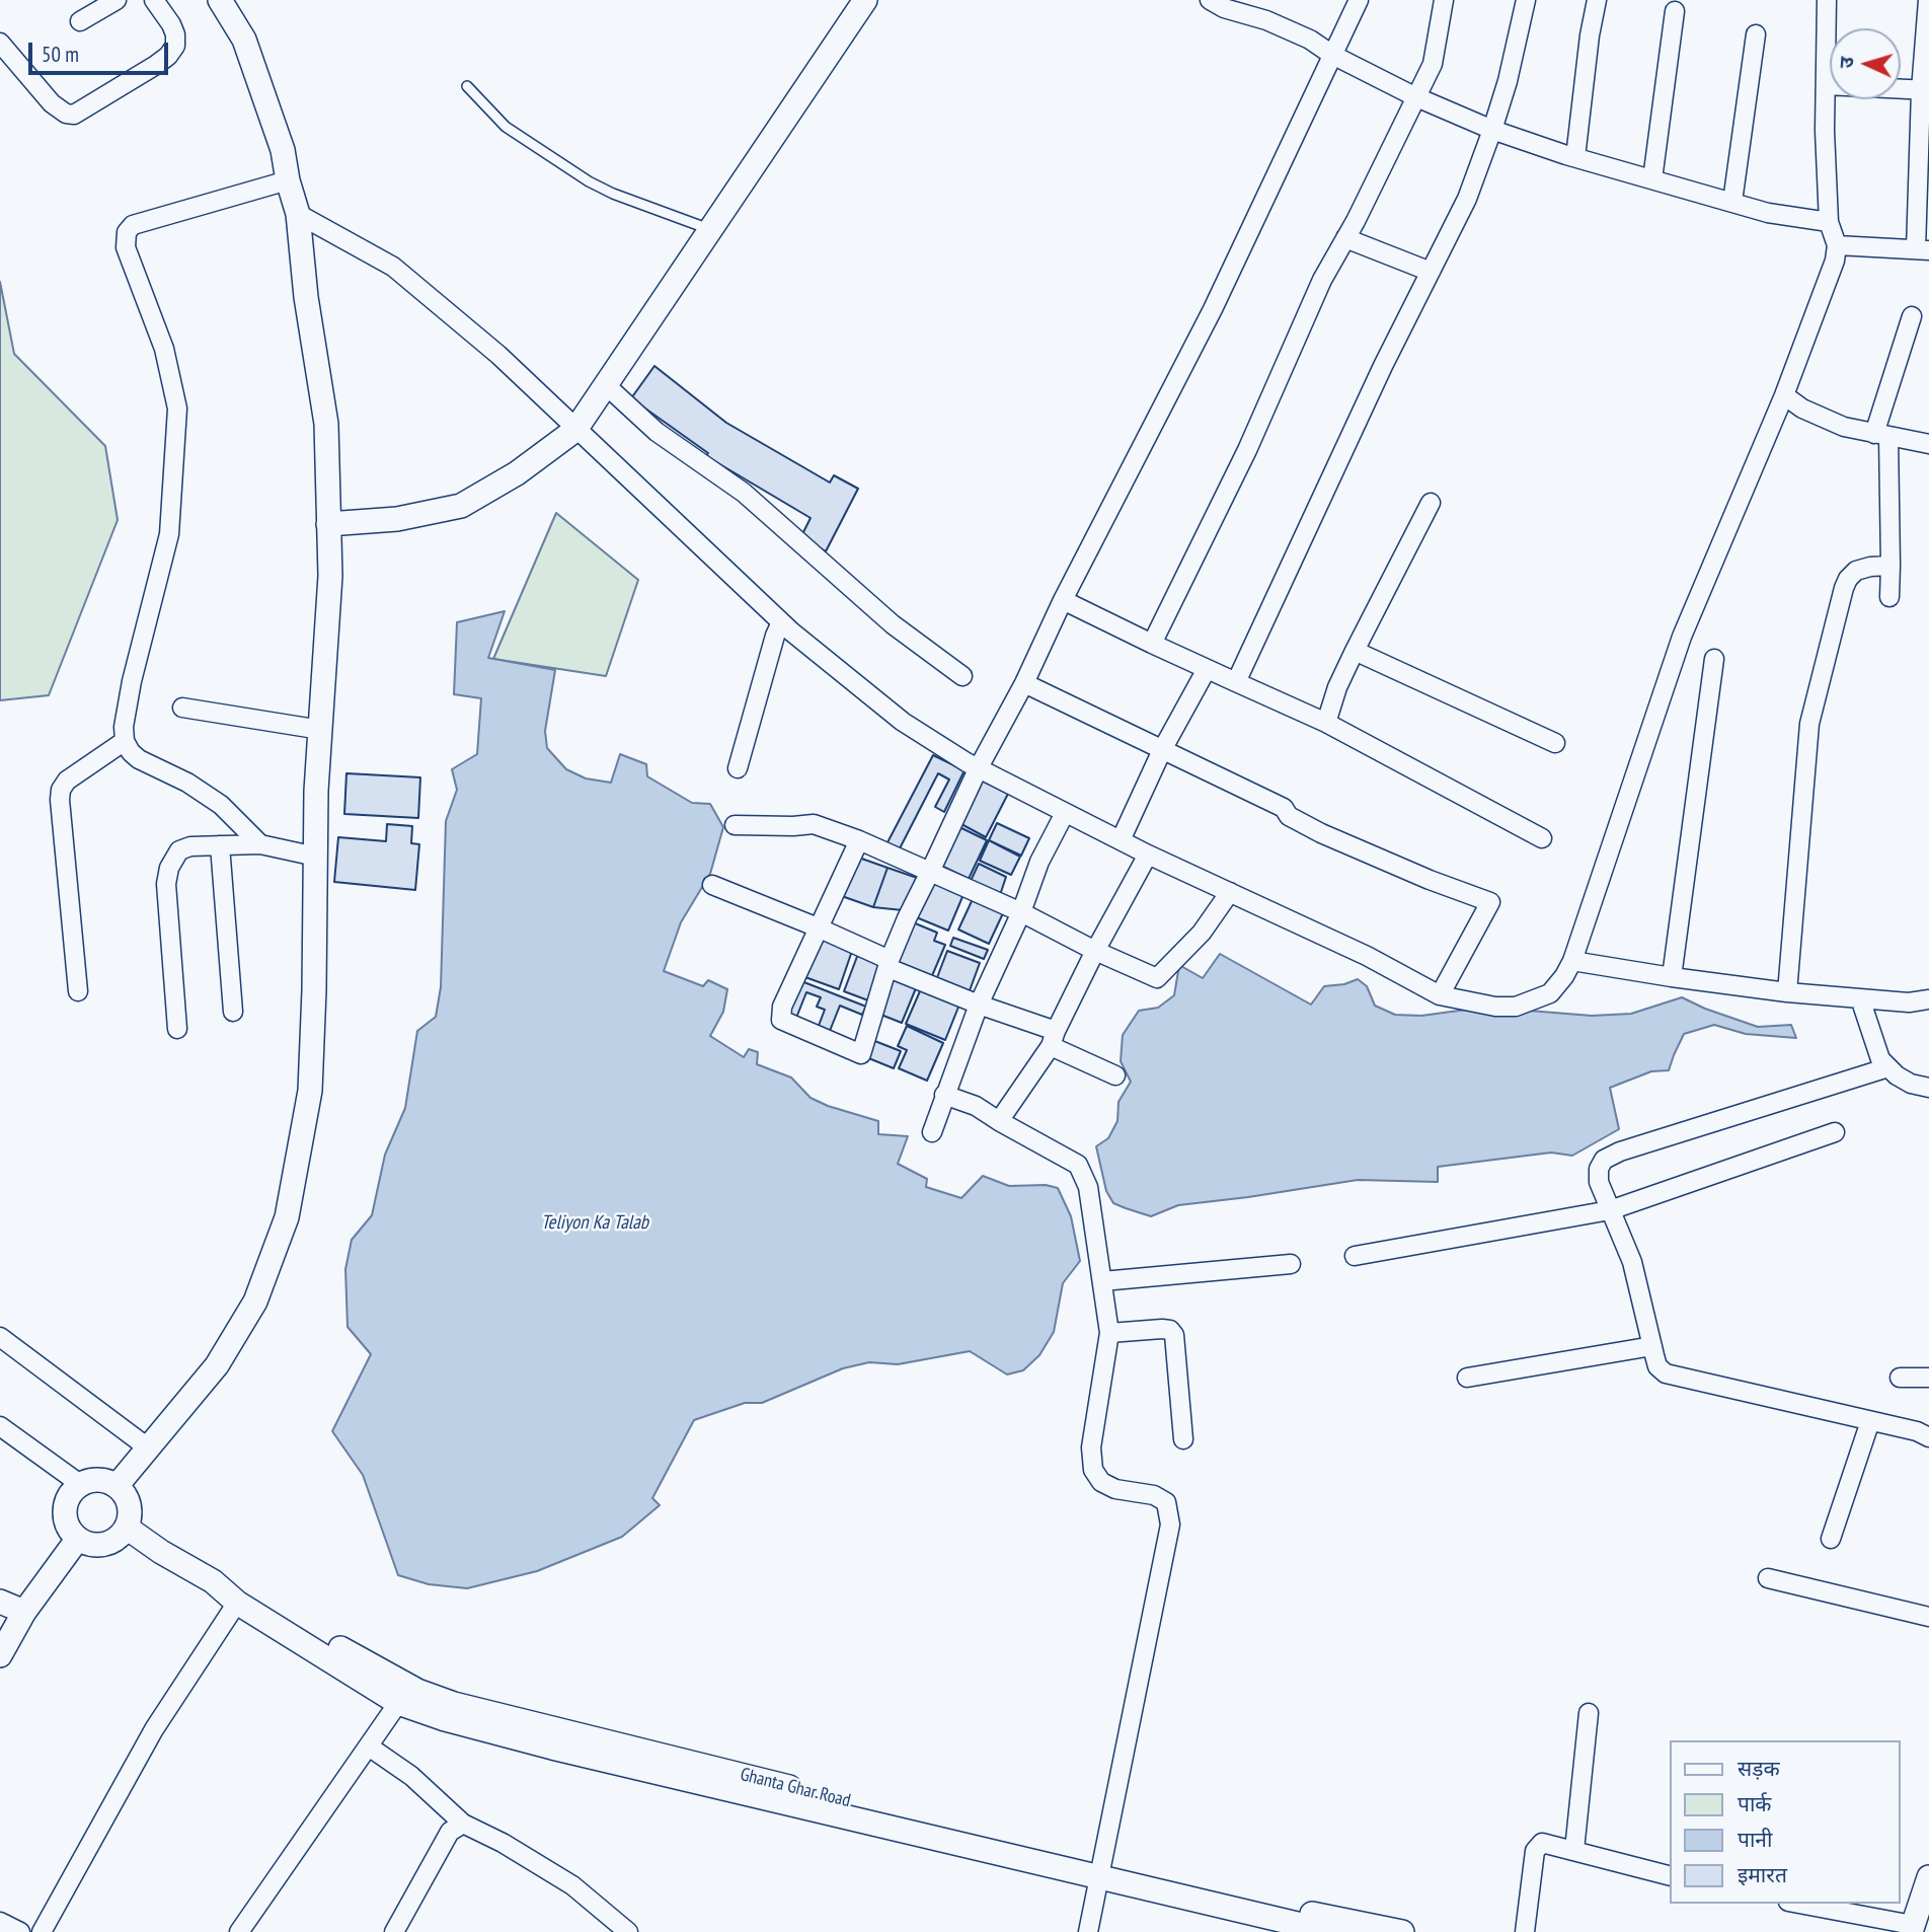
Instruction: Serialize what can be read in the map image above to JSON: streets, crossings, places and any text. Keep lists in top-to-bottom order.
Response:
{
  "streets": {
    "street": ["Ghanta Ghar Road"]
  },
  "water": ["Teliyon Ka Talab"],
  "legend": [
    "सड़क",
    "पार्क",
    "पानी",
    "इमारत"
  ],
  "scale_bar": "50 m",
  "north": "left"
}
